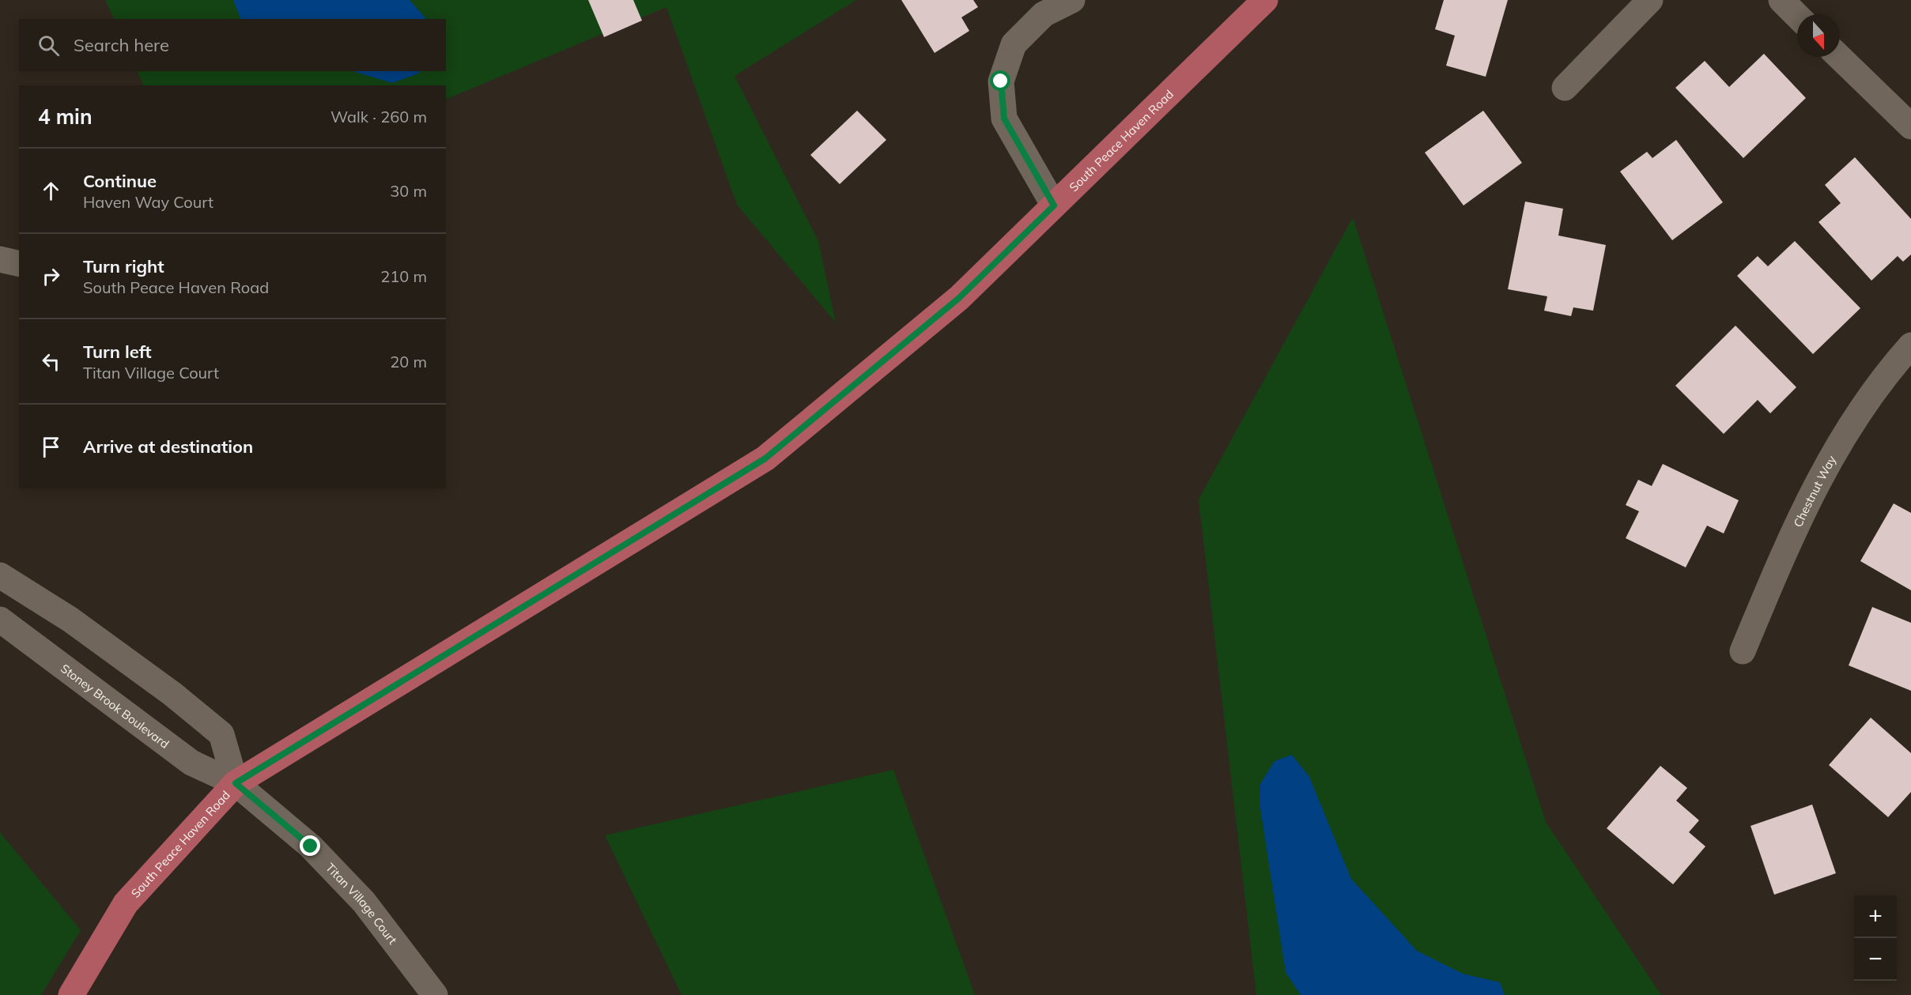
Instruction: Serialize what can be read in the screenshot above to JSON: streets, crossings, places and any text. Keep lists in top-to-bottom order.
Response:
{
  "streets": {
    "main road": ["South Peace Haven Road"],
    "street": ["Chestnut Way", "Stoney Brook Boulevard", "Titan Village Court"]
  },
  "crossings": [
    ["South Peace Haven Road", "Stoney Brook Boulevard"],
    ["South Peace Haven Road", "Titan Village Court"],
    ["Stoney Brook Boulevard", "Titan Village Court"]
  ],
  "north": "bottom",
  "page": {
    "search": "Search here",
    "heading": ["4 min", "Walk · 260 m"],
    "list": [
      ["Continue", "Haven Way Court", "30 m"],
      ["Turn right", "South Peace Haven Road", "210 m"],
      ["Turn left", "Titan Village Court", "20 m"],
      "Arrive at destination"
    ],
    "map_buttons": ["+", "−"]
  }
}
